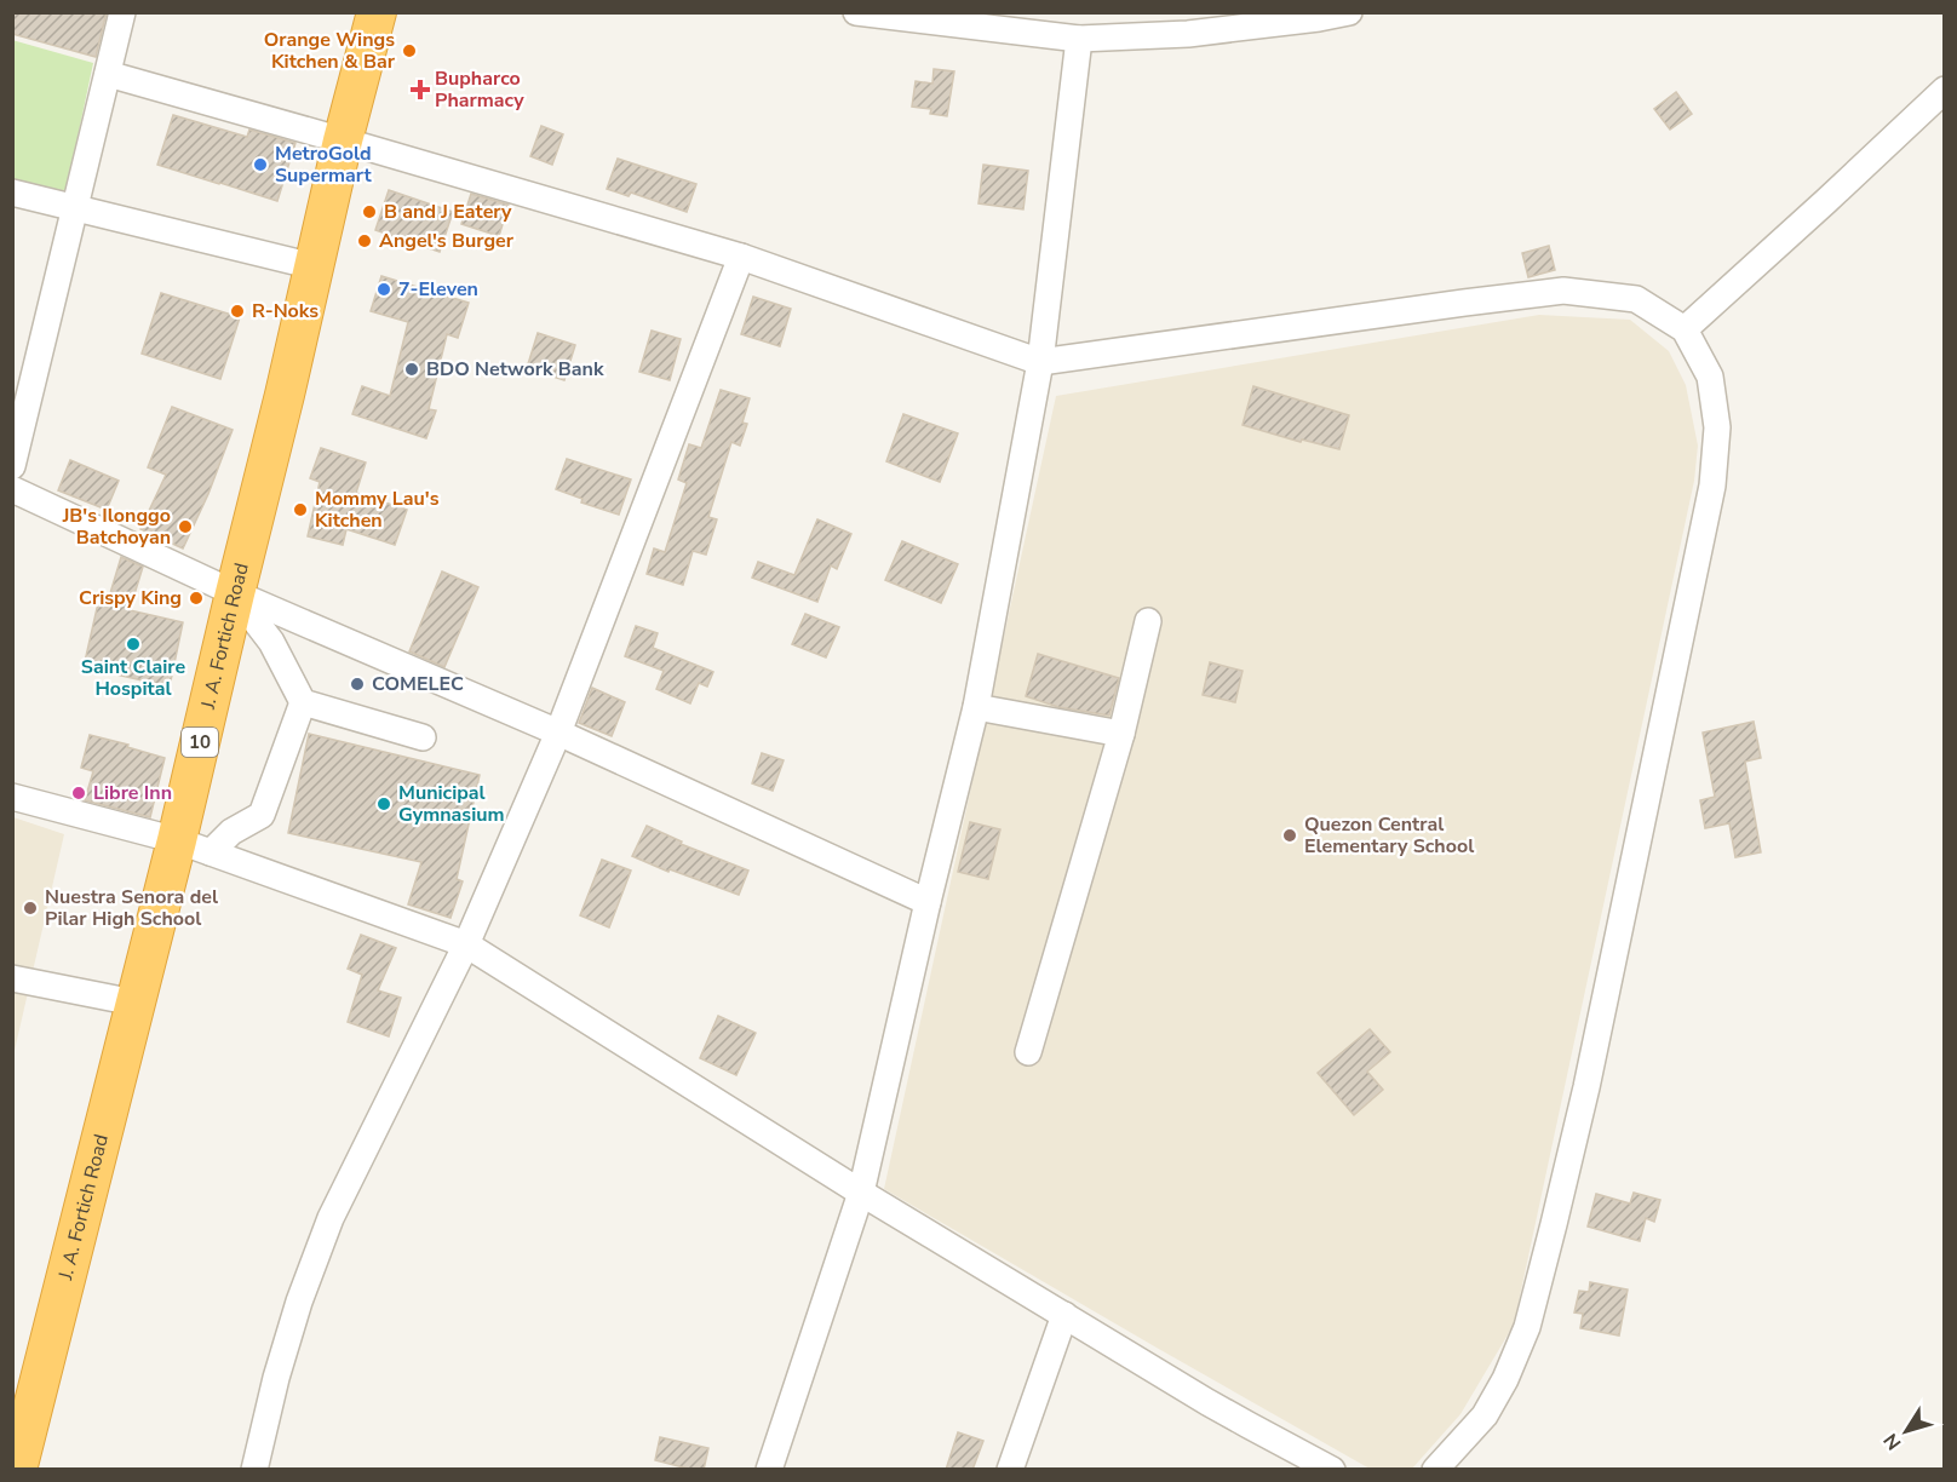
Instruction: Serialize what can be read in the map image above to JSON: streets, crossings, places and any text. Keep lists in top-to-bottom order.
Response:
{
  "streets": {
    "highway": ["J. A. Fortich Road", "10"]
  },
  "places": {
    "other": [
      "Orange Wings Kitchen & Bar",
      "MetroGold Supermart",
      "B and J Eatery",
      "Angel's Burger",
      "7-Eleven",
      "R-Noks",
      "BDO Network Bank",
      "Mommy Lau's Kitchen",
      "JB's Ilonggo Batchoyan",
      "Crispy King",
      "Saint Claire Hospital",
      "COMELEC",
      "Libre Inn",
      "Municipal Gymnasium",
      "Quezon Central Elementary School",
      "Nuestra Senora del Pilar High School"
    ],
    "health": ["Bupharco Pharmacy"]
  },
  "north": "bottom left"
}
